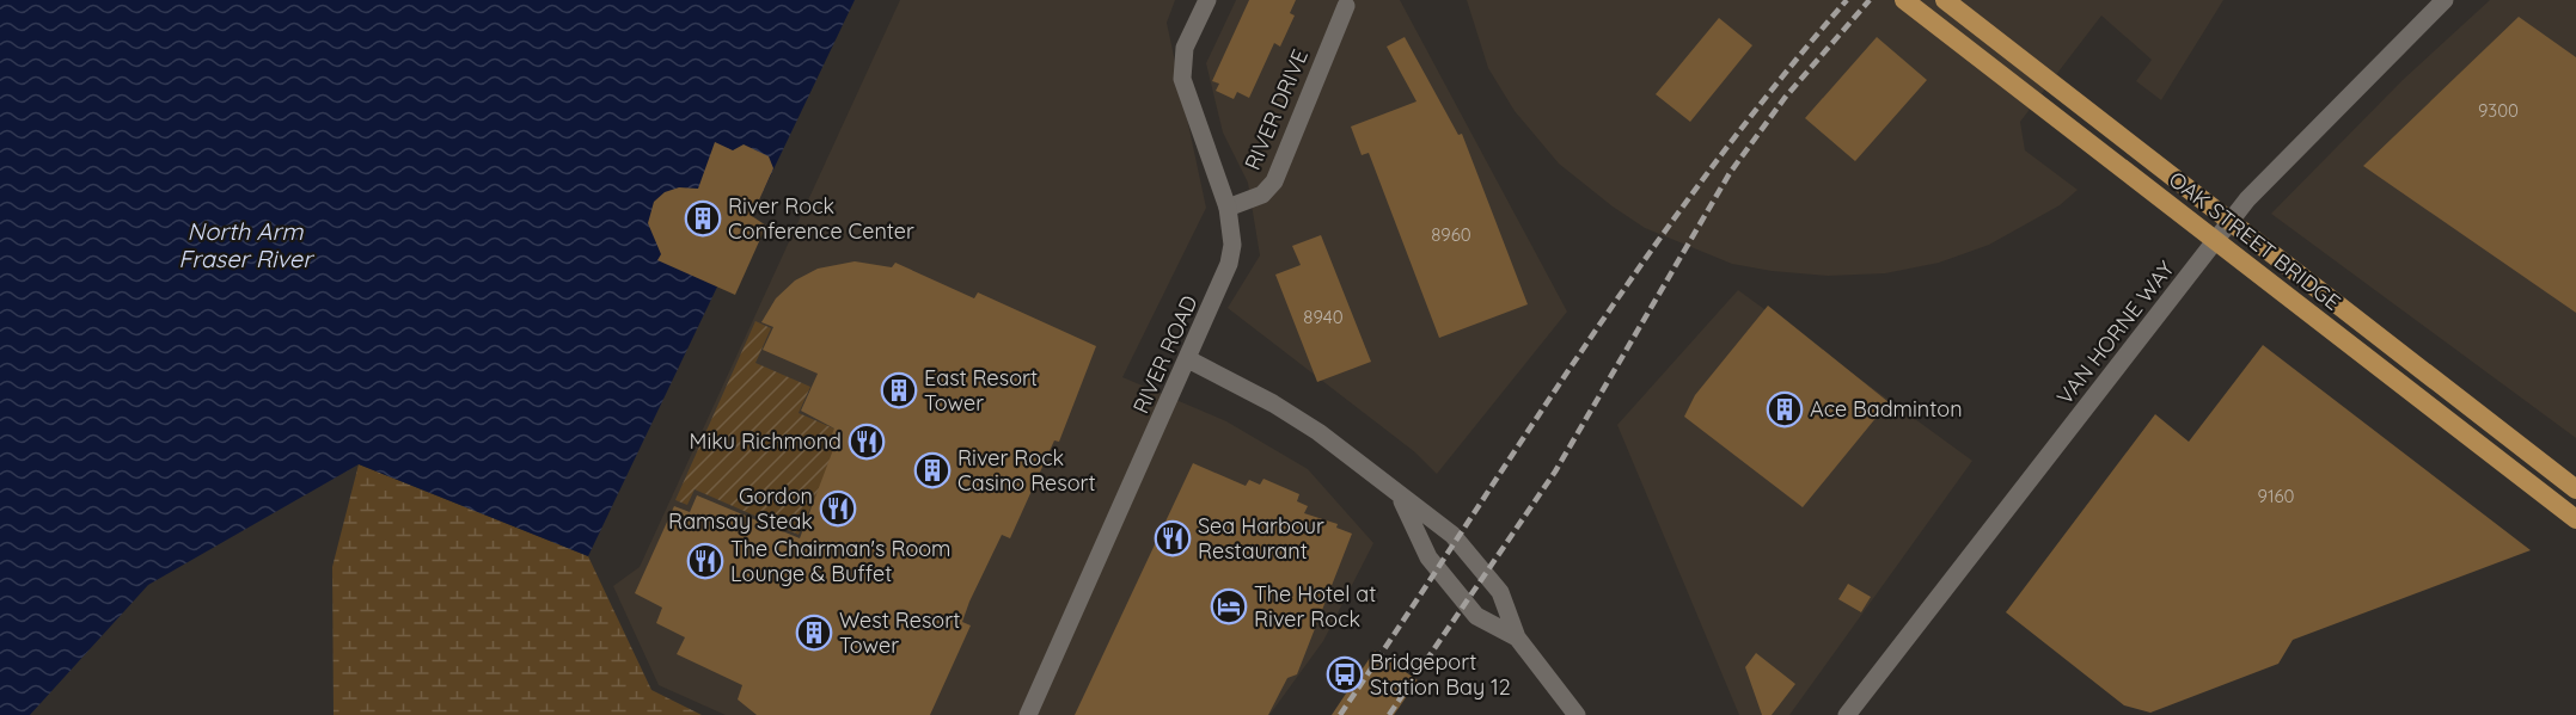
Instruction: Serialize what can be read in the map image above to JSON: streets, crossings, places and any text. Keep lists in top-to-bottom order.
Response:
{
  "streets": {
    "highway": ["OAK STREET BRIDGE"],
    "street": ["RIVER DRIVE", "VAN HORNE WAY", "RIVER ROAD"]
  },
  "crossings": [
    ["RIVER DRIVE", "RIVER ROAD"]
  ],
  "water": ["North Arm Fraser River"],
  "places": {
    "building": [
      "River Rock Conference Center",
      "East Resort Tower",
      "Ace Badminton",
      "River Rock Casino Resort",
      "West Resort Tower"
    ],
    "restaurant": [
      "Miku Richmond",
      "Gordon Ramsay Steak",
      "Sea Harbour Restaurant",
      "The Chairman's Room Lounge & Buffet"
    ],
    "hotel": ["The Hotel at River Rock"],
    "bus stop": ["Bridgeport Station Bay 12"]
  },
  "house_numbers": [
    "9300",
    "8960",
    "8940",
    "9160"
  ]
}
